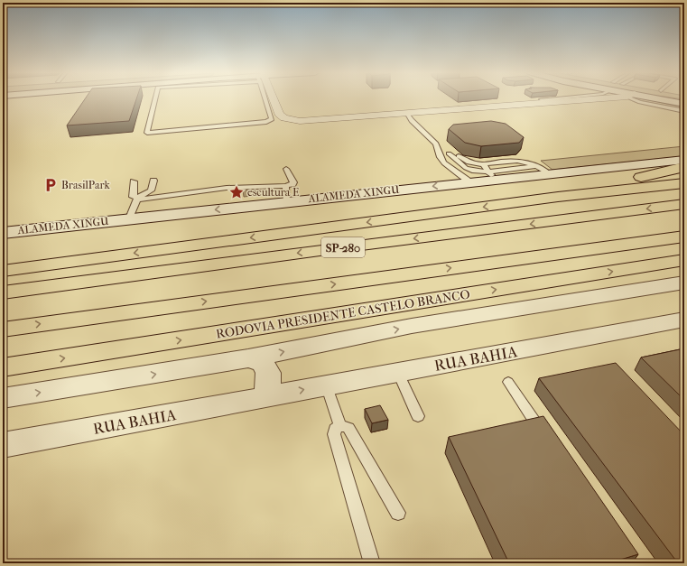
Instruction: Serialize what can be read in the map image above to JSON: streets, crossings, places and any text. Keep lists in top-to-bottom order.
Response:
{
  "streets": {
    "highway": ["SP-280", "RODOVIA PRESIDENTE CASTELO BRANCO"],
    "main road": ["ALAMEDA XINGU", "RUA BAHIA"]
  },
  "places": {
    "parking": ["BrasilPark"],
    "place": ["escultura E"]
  }
}
